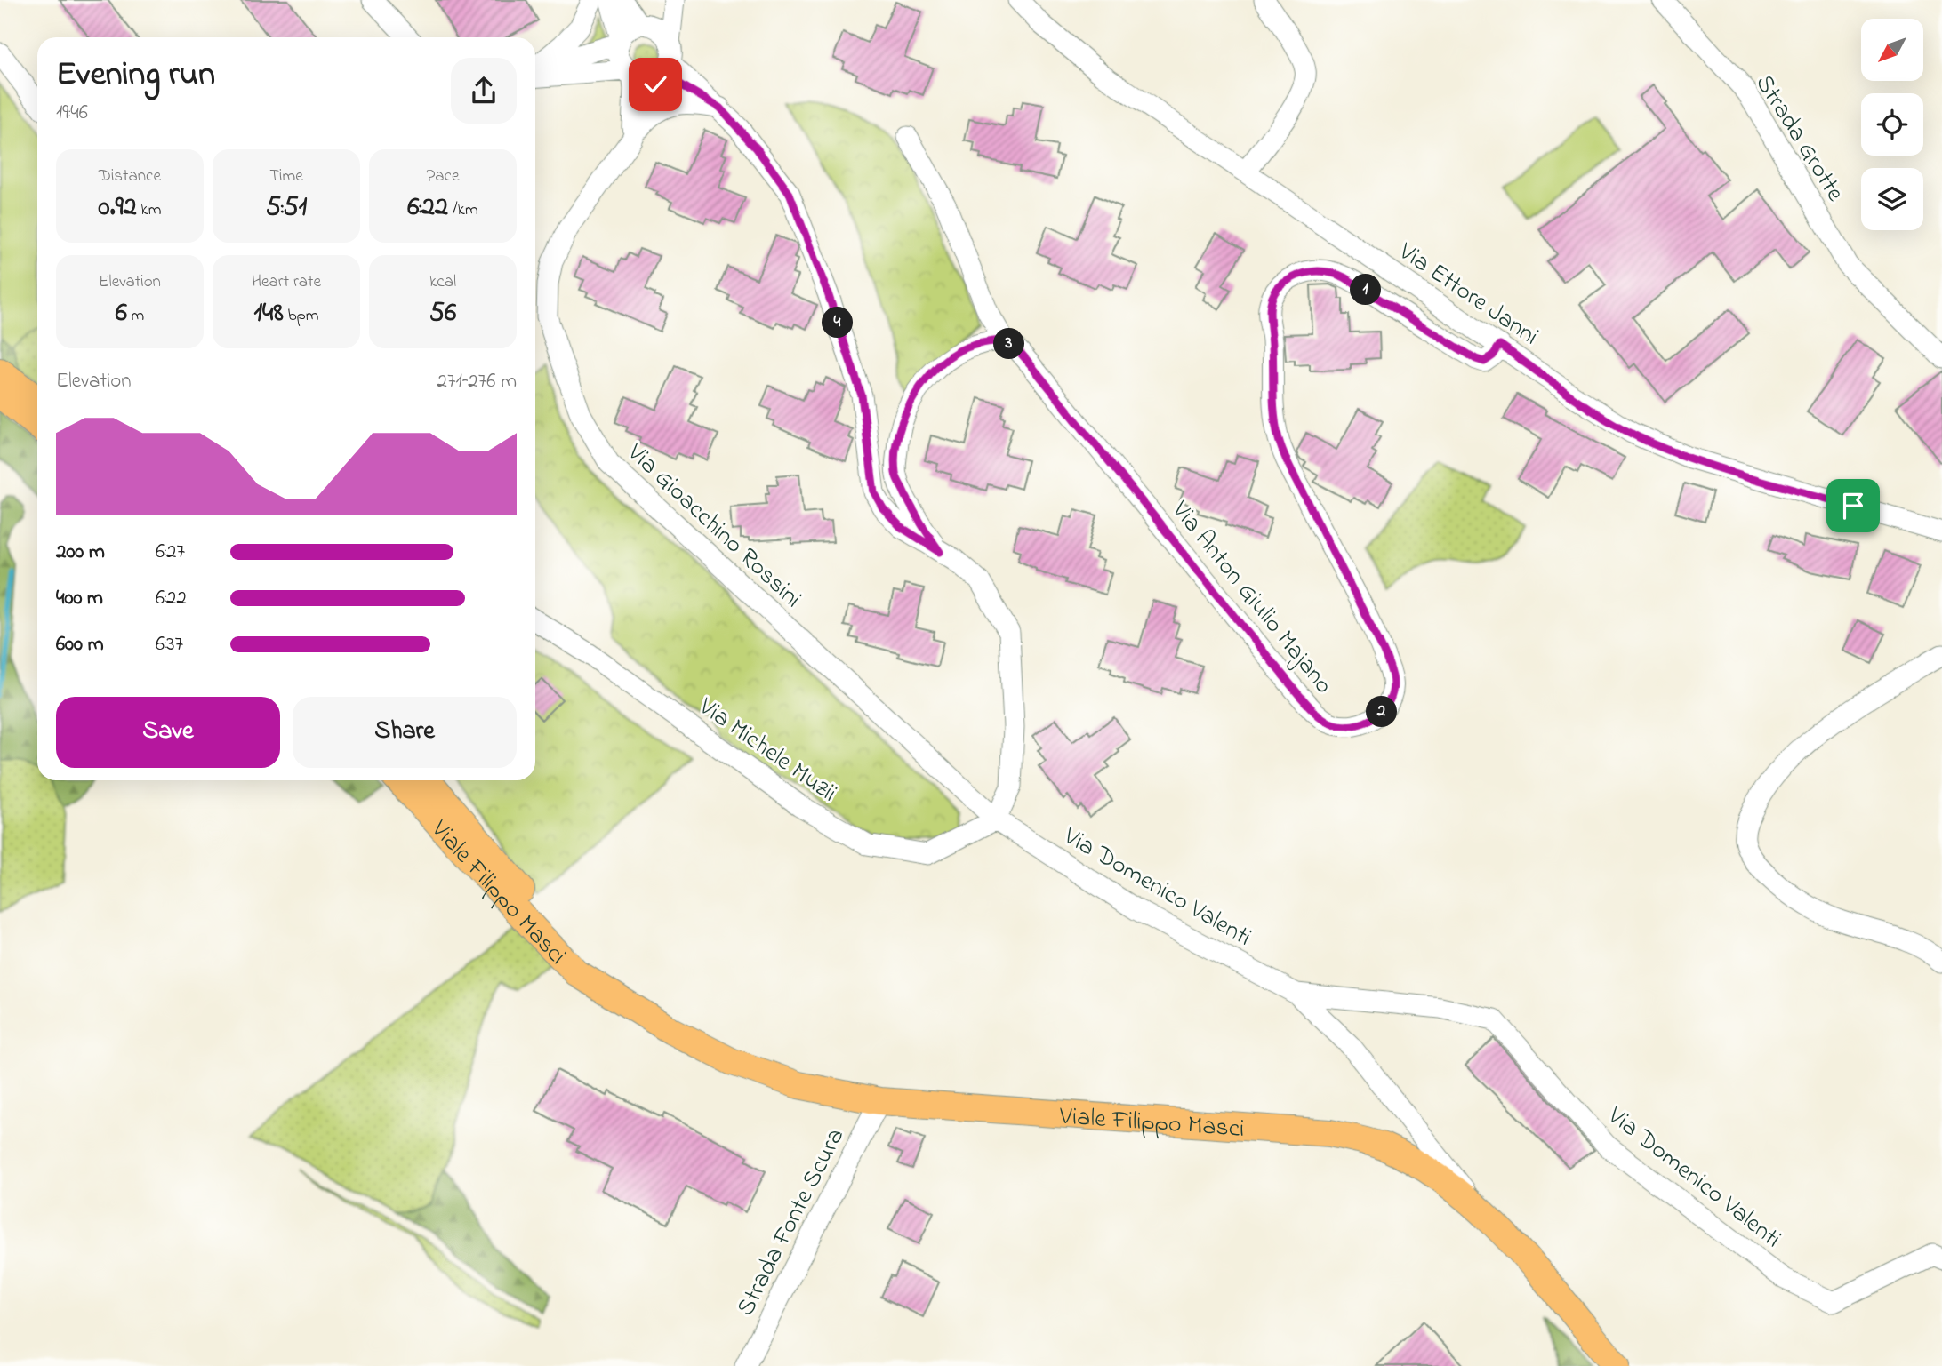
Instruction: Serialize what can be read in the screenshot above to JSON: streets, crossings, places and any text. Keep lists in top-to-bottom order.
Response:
{
  "streets": {
    "main road": ["Viale Filippo Masci"],
    "street": [
      "Strada Grotte",
      "Via Ettore Janni",
      "Via Gioacchino Rossini",
      "Via Anton Giulio Majano",
      "Via Michele Muzii",
      "Via Domenico Valenti",
      "Strada Fonte Scura"
    ]
  },
  "crossings": [
    ["Via Ettore Janni", "Via Anton Giulio Majano"],
    ["Via Gioacchino Rossini", "Via Michele Muzii"],
    ["Via Gioacchino Rossini", "Via Domenico Valenti"],
    ["Via Michele Muzii", "Via Domenico Valenti"],
    ["Via Domenico Valenti", "Viale Filippo Masci"],
    ["Viale Filippo Masci", "Strada Fonte Scura"]
  ],
  "north": "bottom left",
  "page": {
    "heading": ["Evening run", "19:46"],
    "stats": [
      ["Distance", "0.92 km"],
      ["Time", "5:51"],
      ["Pace", "6:22 /km"],
      ["Elevation", "6 m"],
      ["Heart rate", "148 bpm"],
      ["kcal", "56"]
    ],
    "pins": [
      "1",
      "4",
      "3",
      "2"
    ],
    "chart": ["Elevation", "271–276 m"],
    "list": [
      {
        "name": "200 m",
        "note": "6:27"
      },
      {
        "name": "400 m",
        "note": "6:22"
      },
      {
        "name": "600 m",
        "note": "6:37"
      }
    ],
    "buttons": ["Save", "Share"]
  }
}
